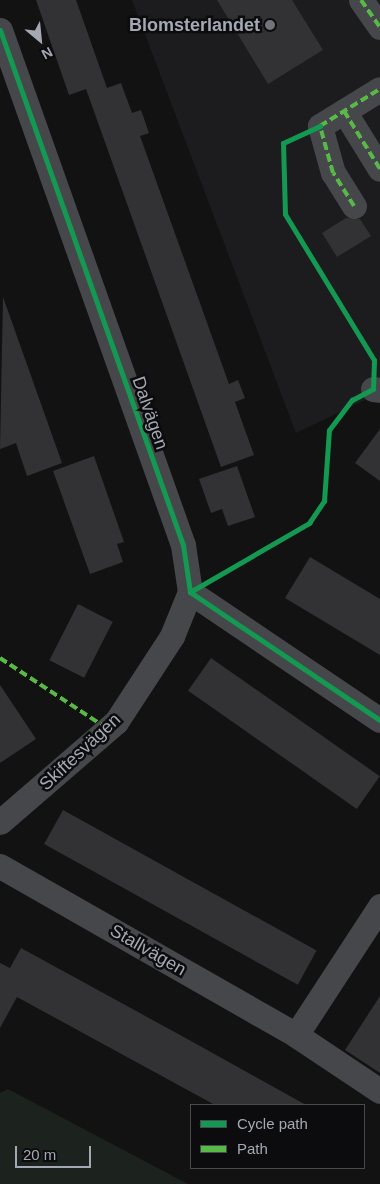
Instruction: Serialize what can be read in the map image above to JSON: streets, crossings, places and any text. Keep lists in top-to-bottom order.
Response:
{
  "streets": {
    "street": ["Dalvägen", "Skiftesvägen", "Stallvägen"]
  },
  "crossings": [
    ["Dalvägen", "Skiftesvägen"]
  ],
  "places": ["Blomsterlandet"],
  "legend": ["Cycle path", "Path"],
  "scale_bar": "20 m",
  "north": "bottom right"
}
